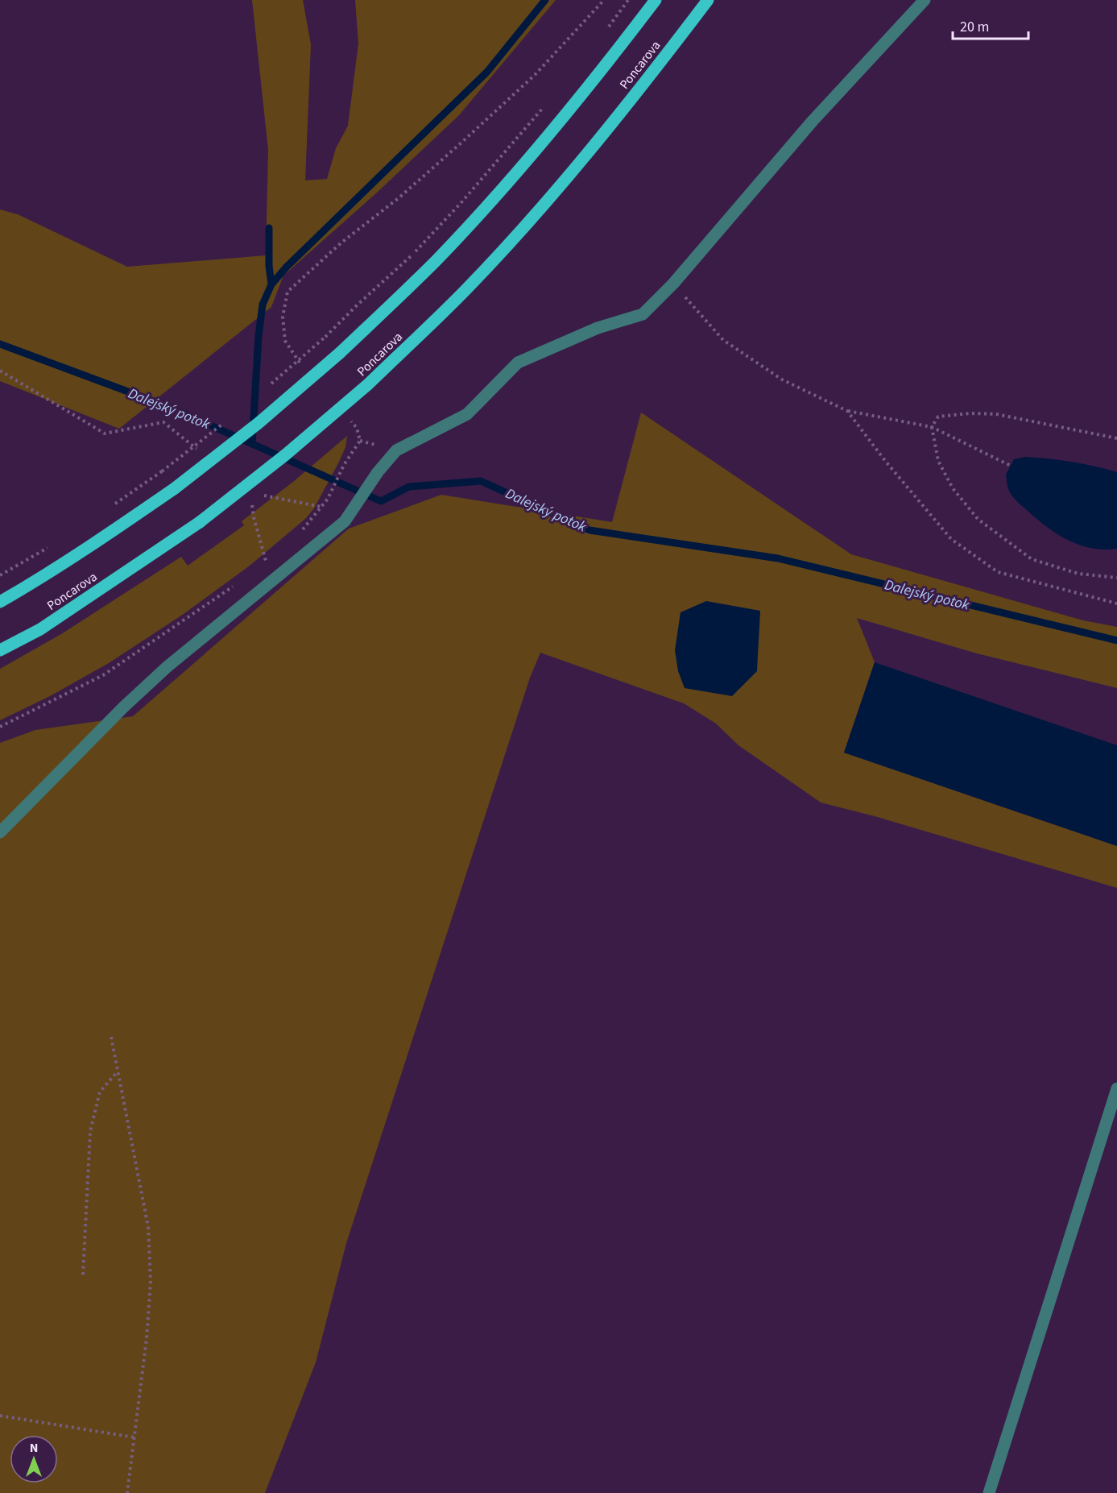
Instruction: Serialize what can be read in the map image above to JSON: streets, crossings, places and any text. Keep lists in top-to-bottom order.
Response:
{
  "streets": {
    "main road": ["Poncarova"]
  },
  "water": ["Dalejský potok"],
  "scale_bar": "20 m",
  "north": "top"
}
